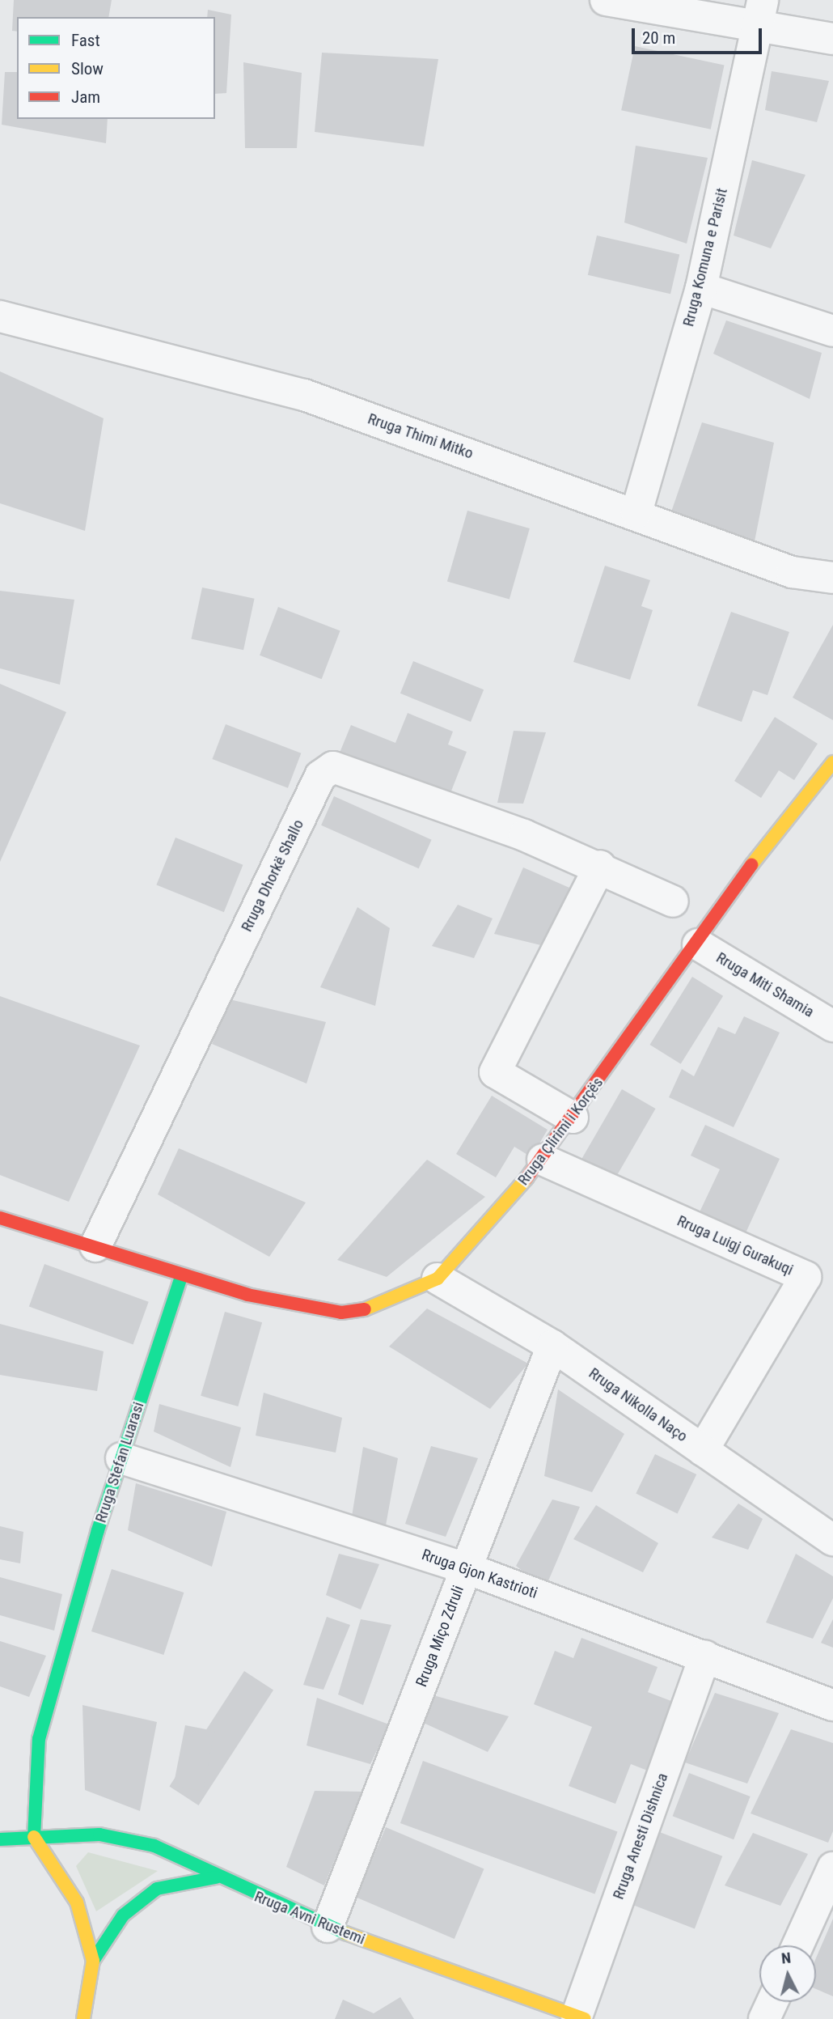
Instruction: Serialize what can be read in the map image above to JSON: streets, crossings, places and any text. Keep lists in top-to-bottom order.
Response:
{
  "streets": {
    "street": [
      "Rruga Komuna e Parisit",
      "Rruga Thimi Mitko",
      "Rruga Dhorkë Shallo",
      "Rruga Miti Shamia",
      "Rruga Çlirimi i Korçës",
      "Rruga Luigj Gurakuqi",
      "Rruga Nikolla Naço",
      "Rruga Stefan Luarasi",
      "Rruga Gjon Kastrioti",
      "Rruga Miço Zdruli",
      "Rruga Anesti Dishnica",
      "Rruga Avni Rustemi"
    ]
  },
  "crossings": [
    ["Rruga Komuna e Parisit", "Rruga Thimi Mitko"],
    ["Rruga Miti Shamia", "Rruga Çlirimi i Korçës"],
    ["Rruga Çlirimi i Korçës", "Rruga Luigj Gurakuqi"],
    ["Rruga Çlirimi i Korçës", "Rruga Nikolla Naço"],
    ["Rruga Çlirimi i Korçës", "Rruga Stefan Luarasi"],
    ["Rruga Luigj Gurakuqi", "Rruga Nikolla Naço"],
    ["Rruga Nikolla Naço", "Rruga Miço Zdruli"],
    ["Rruga Stefan Luarasi", "Rruga Gjon Kastrioti"],
    ["Rruga Stefan Luarasi", "Rruga Avni Rustemi"],
    ["Rruga Gjon Kastrioti", "Rruga Miço Zdruli"],
    ["Rruga Gjon Kastrioti", "Rruga Anesti Dishnica"],
    ["Rruga Miço Zdruli", "Rruga Avni Rustemi"],
    ["Rruga Anesti Dishnica", "Rruga Avni Rustemi"]
  ],
  "legend": ["Fast", "Slow", "Jam"],
  "scale_bar": "20 m",
  "north": "top"
}
